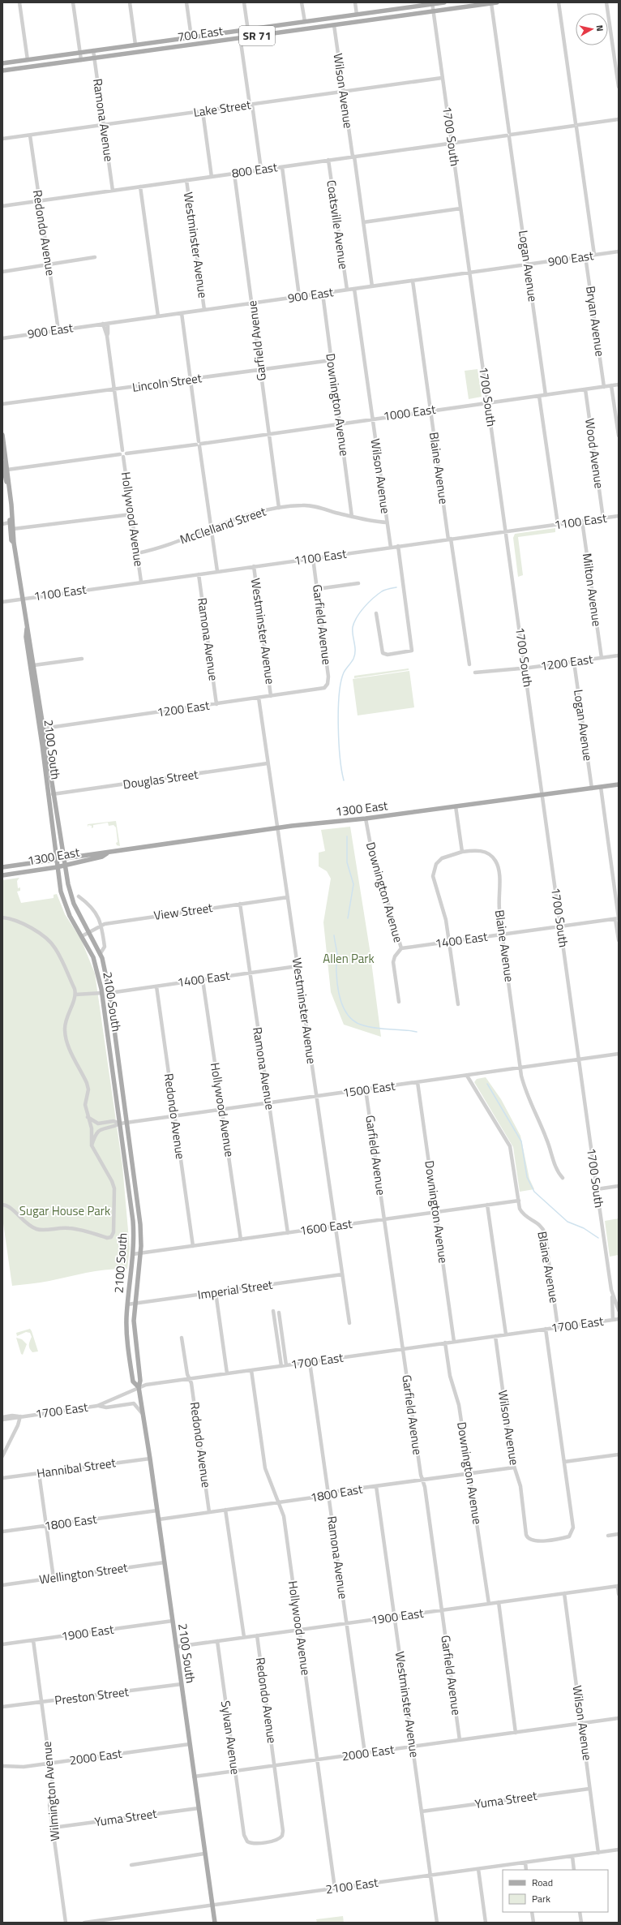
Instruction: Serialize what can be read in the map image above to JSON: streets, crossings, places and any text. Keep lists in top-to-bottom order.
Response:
{
  "streets": {
    "main road": [
      "700 East",
      "SR 71",
      "2100 South",
      "1300 East"
    ],
    "street": [
      "Wilson Avenue",
      "Lake Street",
      "Ramona Avenue",
      "1700 South",
      "800 East",
      "Coatsville Avenue",
      "Redondo Avenue",
      "Westminster Avenue",
      "900 East",
      "Logan Avenue",
      "Bryan Avenue",
      "Garfield Avenue",
      "Lincoln Street",
      "Downington Avenue",
      "1000 East",
      "Wood Avenue",
      "Blaine Avenue",
      "Hollywood Avenue",
      "1100 East",
      "McClelland Street",
      "Milton Avenue",
      "1200 East",
      "Douglas Street",
      "View Street",
      "1400 East",
      "1500 East",
      "1600 East",
      "Imperial Street",
      "1700 East",
      "Hannibal Street",
      "1800 East",
      "Wellington Street",
      "1900 East",
      "Preston Street",
      "Sylvan Avenue",
      "2000 East",
      "Wilmington Avenue",
      "Yuma Street",
      "2100 East"
    ]
  },
  "crossings": [
    ["700 East", "Wilson Avenue"],
    ["700 East", "Ramona Avenue"],
    ["700 East", "1700 South"],
    ["700 East", "Logan Avenue"],
    ["Wilson Avenue", "Lake Street"],
    ["Wilson Avenue", "800 East"],
    ["Wilson Avenue", "900 East"],
    ["Wilson Avenue", "1000 East"],
    ["Wilson Avenue", "1100 East"],
    ["Wilson Avenue", "McClelland Street"],
    ["Wilson Avenue", "1700 East"],
    ["Wilson Avenue", "1800 East"],
    ["Wilson Avenue", "1900 East"],
    ["Wilson Avenue", "2000 East"],
    ["Wilson Avenue", "Yuma Street"],
    ["Wilson Avenue", "2100 East"],
    ["Lake Street", "Ramona Avenue"],
    ["Lake Street", "1700 South"],
    ["Lake Street", "Redondo Avenue"],
    ["Ramona Avenue", "800 East"],
    ["Ramona Avenue", "1100 East"],
    ["Ramona Avenue", "1200 East"],
    ["Ramona Avenue", "View Street"],
    ["Ramona Avenue", "1400 East"],
    ["Ramona Avenue", "1500 East"],
    ["Ramona Avenue", "1600 East"],
    ["Ramona Avenue", "1700 East"],
    ["Ramona Avenue", "1800 East"],
    ["Ramona Avenue", "1900 East"],
    ["Ramona Avenue", "2000 East"],
    ["1700 South", "800 East"],
    ["1700 South", "900 East"],
    ["1700 South", "1000 East"],
    ["1700 South", "1100 East"],
    ["1700 South", "1200 East"],
    ["1700 South", "1300 East"],
    ["1700 South", "1400 East"],
    ["1700 South", "1500 East"],
    ["800 East", "Coatsville Avenue"],
    ["800 East", "Redondo Avenue"],
    ["800 East", "Westminster Avenue"],
    ["800 East", "Logan Avenue"],
    ["800 East", "Garfield Avenue"],
    ["Coatsville Avenue", "900 East"],
    ["Redondo Avenue", "900 East"],
    ["Redondo Avenue", "1400 East"],
    ["Redondo Avenue", "1500 East"],
    ["Redondo Avenue", "1600 East"],
    ["Redondo Avenue", "1700 East"],
    ["Redondo Avenue", "1800 East"],
    ["Redondo Avenue", "1900 East"],
    ["Redondo Avenue", "Sylvan Avenue"],
    ["Redondo Avenue", "2000 East"],
    ["Westminster Avenue", "900 East"],
    ["Westminster Avenue", "1100 East"],
    ["Westminster Avenue", "1200 East"],
    ["Westminster Avenue", "Douglas Street"],
    ["Westminster Avenue", "1300 East"],
    ["Westminster Avenue", "View Street"],
    ["Westminster Avenue", "1400 East"],
    ["Westminster Avenue", "1500 East"],
    ["Westminster Avenue", "1600 East"],
    ["Westminster Avenue", "Imperial Street"],
    ["Westminster Avenue", "1800 East"],
    ["Westminster Avenue", "1900 East"],
    ["Westminster Avenue", "2000 East"],
    ["Westminster Avenue", "Yuma Street"],
    ["Westminster Avenue", "2100 East"],
    ["900 East", "Logan Avenue"],
    ["900 East", "Bryan Avenue"],
    ["900 East", "Garfield Avenue"],
    ["900 East", "Downington Avenue"],
    ["900 East", "Blaine Avenue"],
    ["Logan Avenue", "1000 East"],
    ["Logan Avenue", "1200 East"],
    ["Logan Avenue", "1300 East"],
    ["Bryan Avenue", "1000 East"],
    ["Garfield Avenue", "Lincoln Street"],
    ["Garfield Avenue", "1000 East"],
    ["Garfield Avenue", "1100 East"],
    ["Garfield Avenue", "McClelland Street"],
    ["Garfield Avenue", "1200 East"],
    ["Garfield Avenue", "1500 East"],
    ["Garfield Avenue", "1600 East"],
    ["Garfield Avenue", "1700 East"],
    ["Garfield Avenue", "1800 East"],
    ["Garfield Avenue", "1900 East"],
    ["Garfield Avenue", "2000 East"],
    ["Lincoln Street", "Downington Avenue"],
    ["Downington Avenue", "1000 East"],
    ["Downington Avenue", "McClelland Street"],
    ["Downington Avenue", "1300 East"],
    ["Downington Avenue", "1400 East"],
    ["Downington Avenue", "1500 East"],
    ["Downington Avenue", "1600 East"],
    ["Downington Avenue", "1700 East"],
    ["Downington Avenue", "1800 East"],
    ["Downington Avenue", "1900 East"],
    ["1000 East", "Wood Avenue"],
    ["1000 East", "Blaine Avenue"],
    ["1000 East", "Hollywood Avenue"],
    ["Wood Avenue", "1100 East"],
    ["Blaine Avenue", "1100 East"],
    ["Blaine Avenue", "1400 East"],
    ["Blaine Avenue", "1500 East"],
    ["Blaine Avenue", "1600 East"],
    ["Blaine Avenue", "1700 East"],
    ["Hollywood Avenue", "1100 East"],
    ["Hollywood Avenue", "McClelland Street"],
    ["Hollywood Avenue", "1400 East"],
    ["Hollywood Avenue", "1500 East"],
    ["Hollywood Avenue", "1600 East"],
    ["Hollywood Avenue", "1700 East"],
    ["Hollywood Avenue", "1800 East"],
    ["Hollywood Avenue", "1900 East"],
    ["Hollywood Avenue", "2000 East"],
    ["Hollywood Avenue", "2100 East"],
    ["1100 East", "Milton Avenue"],
    ["1100 East", "2100 South"],
    ["Milton Avenue", "1200 East"],
    ["1200 East", "2100 South"],
    ["2100 South", "Douglas Street"],
    ["2100 South", "1300 East"],
    ["2100 South", "View Street"],
    ["2100 South", "1400 East"],
    ["2100 South", "1500 East"],
    ["2100 South", "1600 East"],
    ["2100 South", "Imperial Street"],
    ["2100 South", "1700 East"],
    ["2100 South", "Hannibal Street"],
    ["2100 South", "1800 East"],
    ["2100 South", "Wellington Street"],
    ["2100 South", "1900 East"],
    ["2100 South", "Preston Street"],
    ["2100 South", "2000 East"],
    ["2100 South", "Yuma Street"],
    ["2100 South", "2100 East"],
    ["1900 East", "Sylvan Avenue"],
    ["1900 East", "Wilmington Avenue"],
    ["Preston Street", "Wilmington Avenue"],
    ["Sylvan Avenue", "2000 East"],
    ["2000 East", "Wilmington Avenue"],
    ["Wilmington Avenue", "Yuma Street"]
  ],
  "parks": ["Allen Park", "Sugar House Park"],
  "legend": ["Road", "Park"],
  "north": "right"
}
